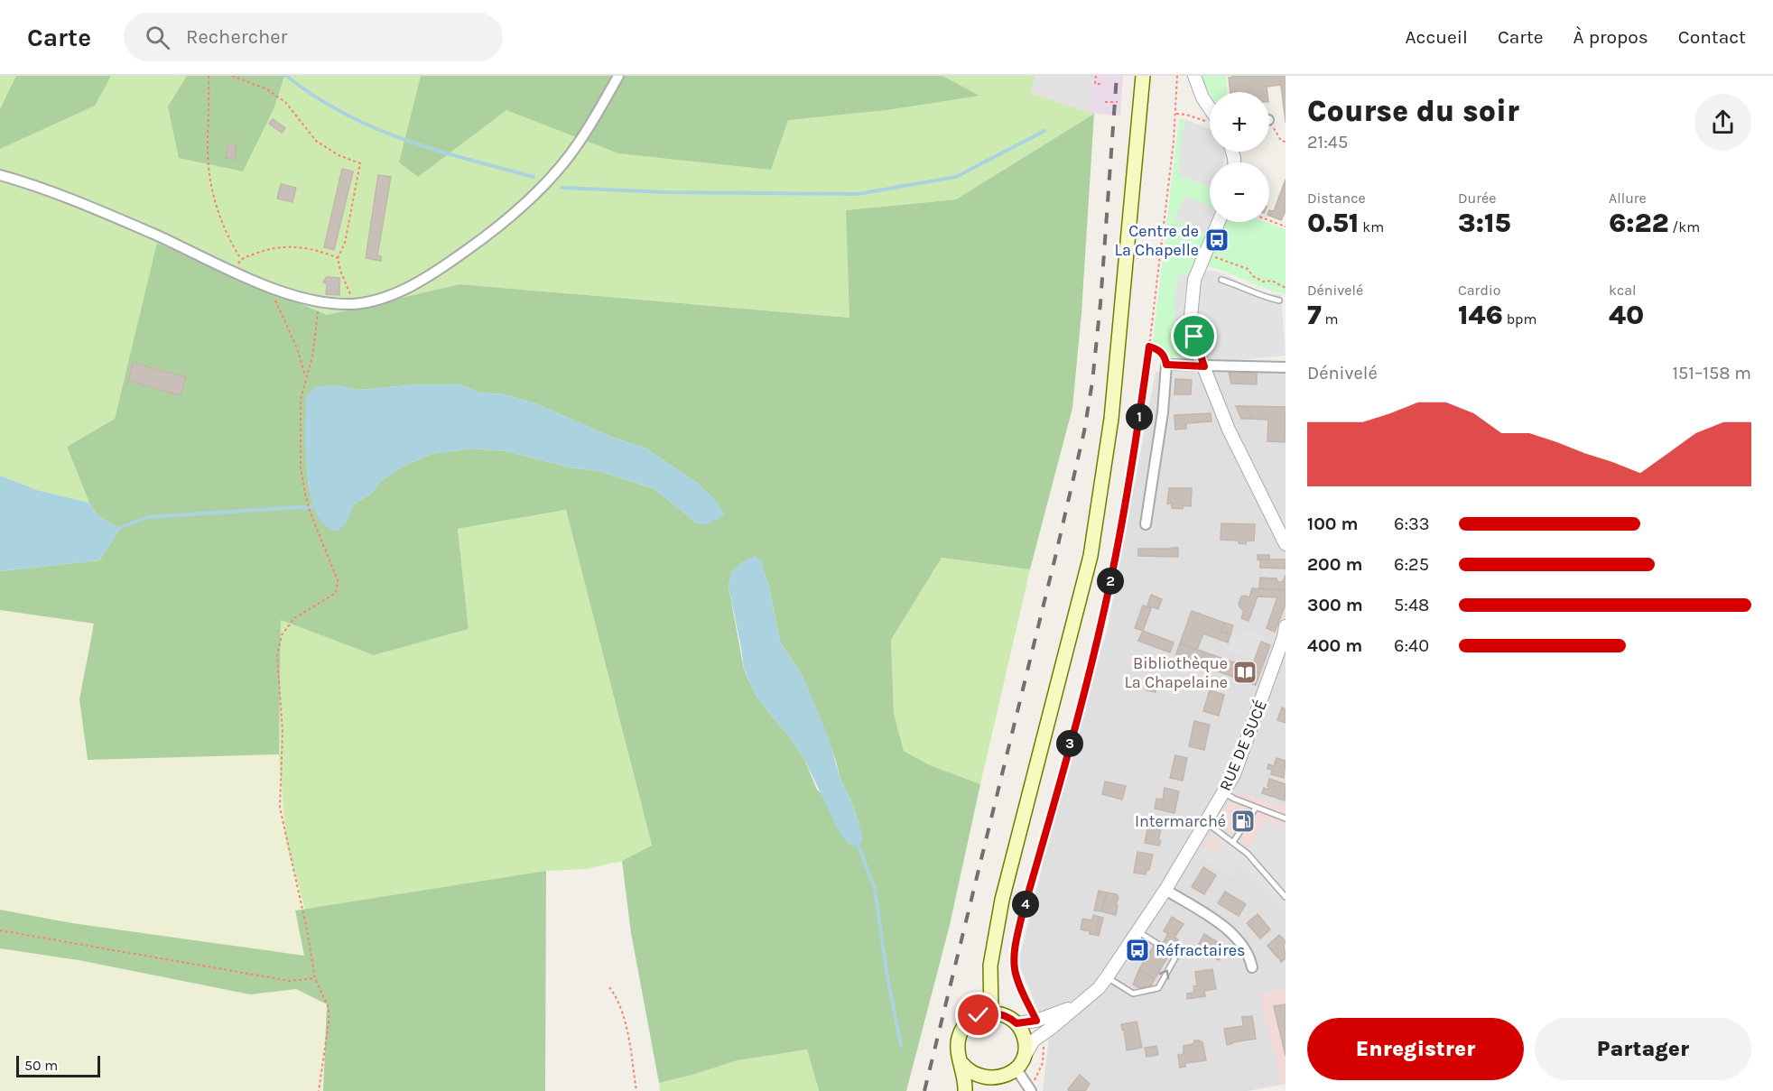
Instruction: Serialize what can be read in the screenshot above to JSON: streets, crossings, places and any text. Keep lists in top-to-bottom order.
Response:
{
  "streets": {
    "street": ["RUE DE SUCÉ"]
  },
  "places": {
    "bus stop": ["Centre de La Chapelle", "Réfractaires"],
    "library": ["Bibliothèque La Chapelaine"],
    "fuel station": ["Intermarché"]
  },
  "scale_bar": "50 m",
  "page": {
    "header": "Carte",
    "search": "Rechercher",
    "nav": [
      "Accueil",
      "Carte",
      "À propos",
      "Contact"
    ],
    "heading": ["Course du soir", "21:45"],
    "map_buttons": ["+", "−"],
    "stats": [
      ["Distance", "0.51 km"],
      ["Durée", "3:15"],
      ["Allure", "6:22 /km"],
      ["Dénivelé", "7 m"],
      ["Cardio", "146 bpm"],
      ["kcal", "40"]
    ],
    "chart": ["Dénivelé", "151–158 m"],
    "pins": [
      "1",
      "2",
      "3",
      "4"
    ],
    "list": [
      {
        "name": "100 m",
        "note": "6:33"
      },
      {
        "name": "200 m",
        "note": "6:25"
      },
      {
        "name": "300 m",
        "note": "5:48"
      },
      {
        "name": "400 m",
        "note": "6:40"
      }
    ],
    "buttons": ["Enregistrer", "Partager"],
    "scale": "50 m"
  }
}
